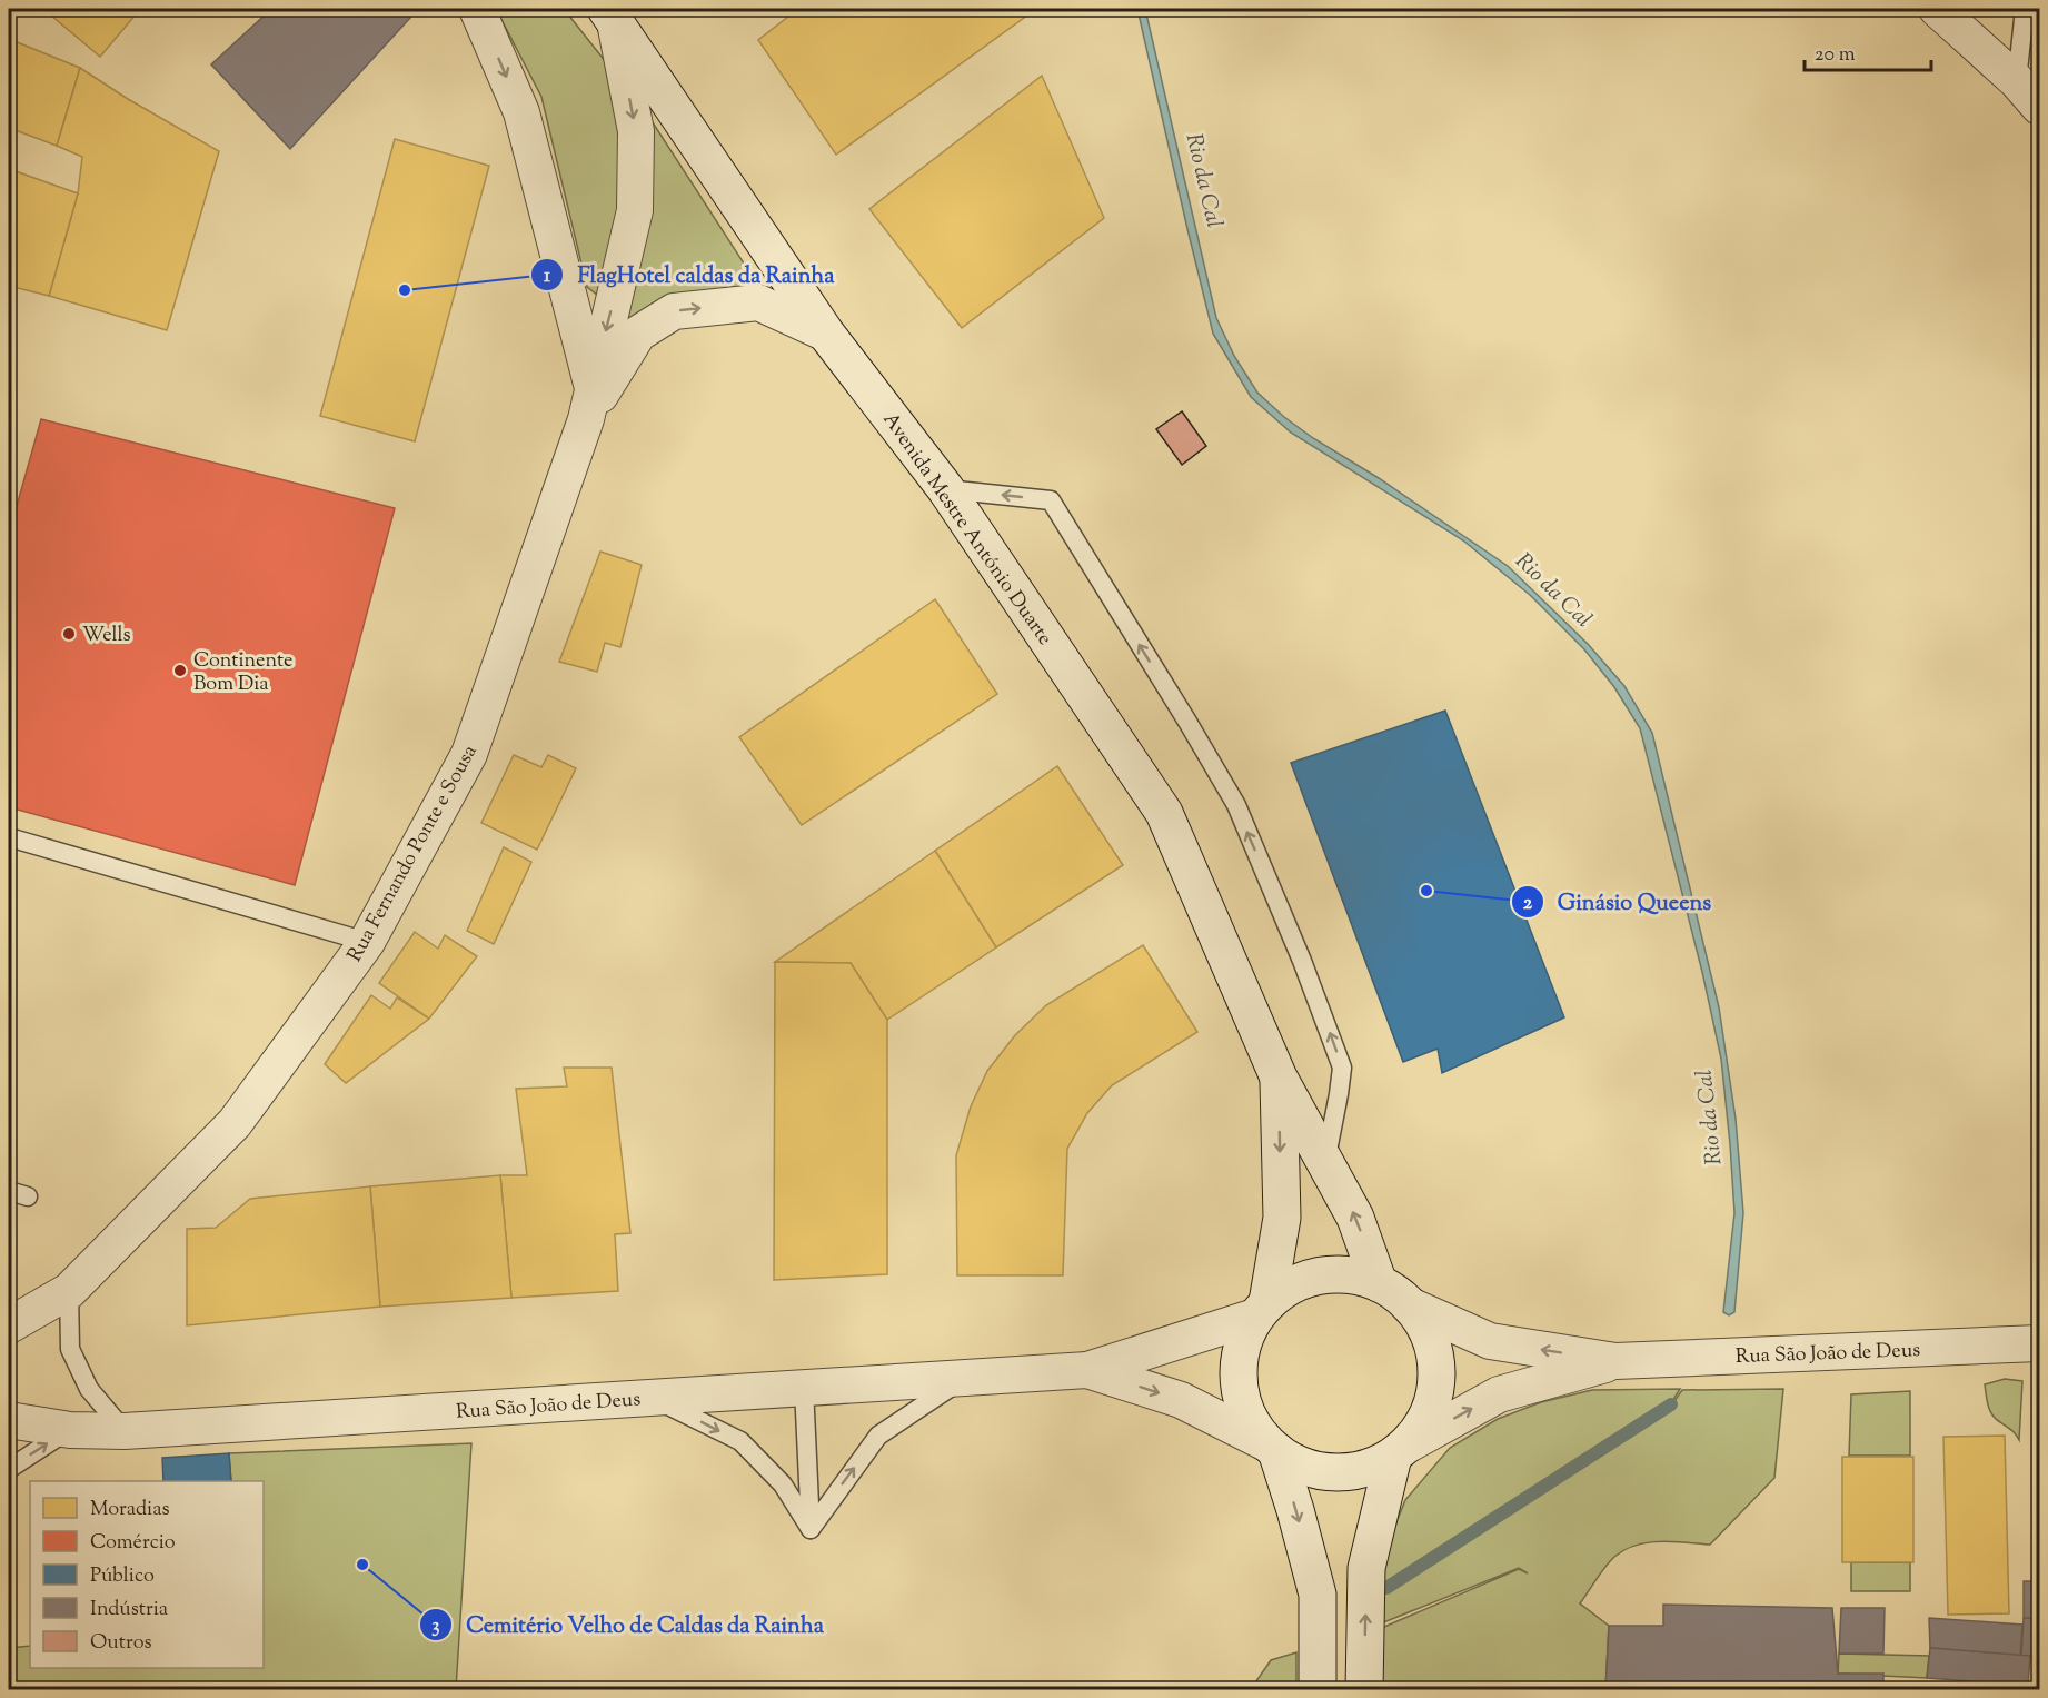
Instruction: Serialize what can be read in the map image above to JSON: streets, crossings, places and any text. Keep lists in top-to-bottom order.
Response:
{
  "streets": {
    "main road": ["Avenida Mestre António Duarte"],
    "street": ["Rua Fernando Ponte e Sousa", "Rua São João de Deus"]
  },
  "crossings": [
    ["Avenida Mestre António Duarte", "Rua Fernando Ponte e Sousa"]
  ],
  "water": ["Rio da Cal"],
  "places": [
    "FlagHotel caldas da Rainha",
    "Wells",
    "Continente Bom Dia",
    "Ginásio Queens",
    "Cemitério Velho de Caldas da Rainha"
  ],
  "legend": [
    "Moradias",
    "Comércio",
    "Público",
    "Indústria",
    "Outros"
  ],
  "scale_bar": "20 m"
}
